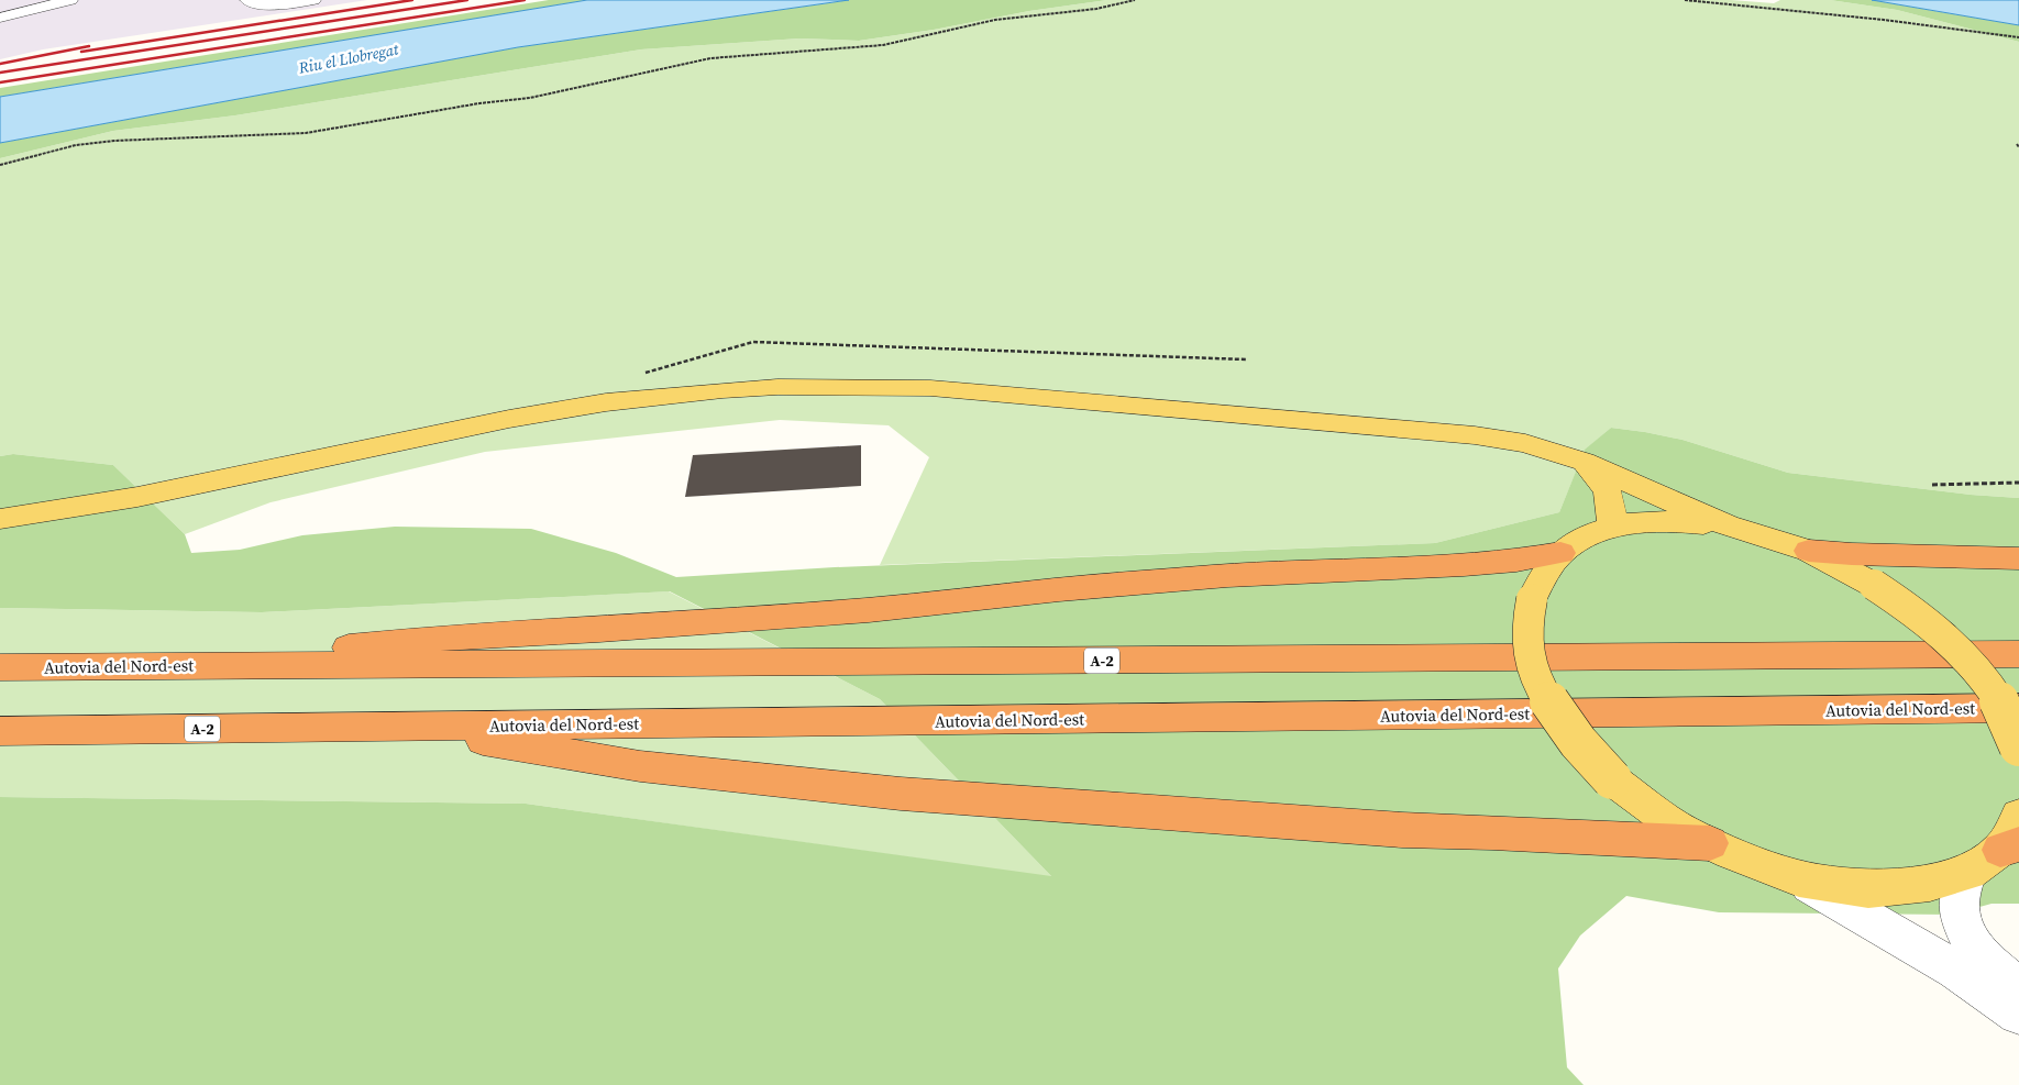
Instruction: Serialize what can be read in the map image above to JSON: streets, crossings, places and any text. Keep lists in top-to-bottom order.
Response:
{
  "streets": {
    "highway": ["A-2", "Autovia del Nord-est"]
  },
  "water": ["Riu el Llobregat"]
}
